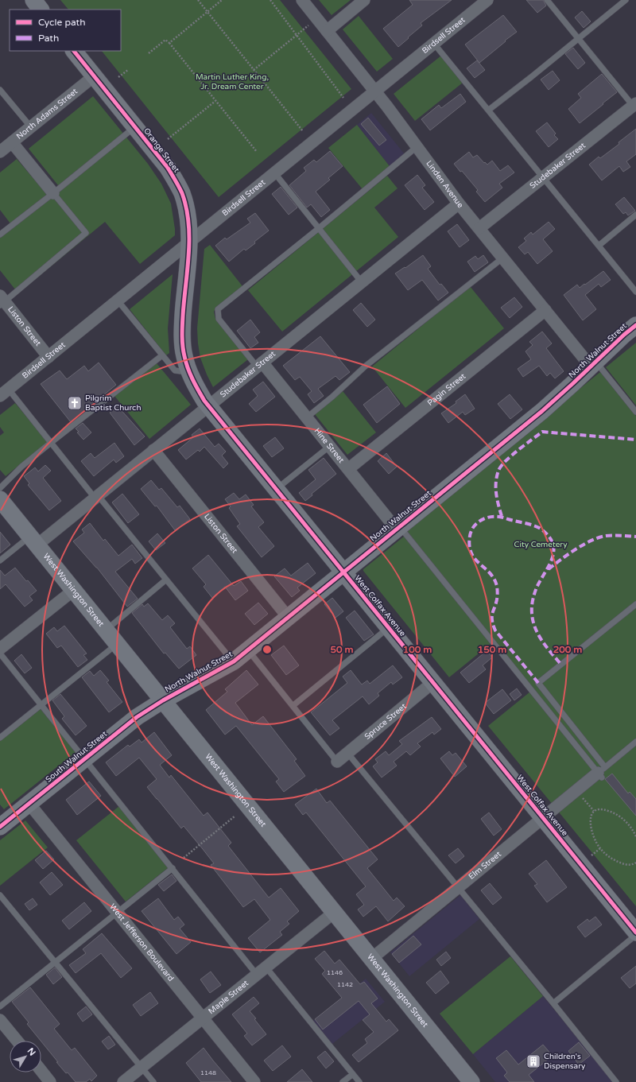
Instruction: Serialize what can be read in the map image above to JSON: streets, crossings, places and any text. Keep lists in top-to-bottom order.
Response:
{
  "streets": {
    "street": [
      "Birdsell Street",
      "North Adams Street",
      "Orange Street",
      "Studebaker Street",
      "Linden Avenue",
      "Liston Street",
      "North Walnut Street",
      "Pagin Street",
      "Hine Street",
      "West Washington Street",
      "West Colfax Avenue",
      "Spruce Street",
      "South Walnut Street",
      "Elm Street",
      "West Jefferson Boulevard",
      "Maple Street"
    ]
  },
  "crossings": [
    ["Birdsell Street", "Orange Street"],
    ["Birdsell Street", "Linden Avenue"],
    ["Birdsell Street", "Liston Street"],
    ["North Adams Street", "Orange Street"],
    ["Orange Street", "West Colfax Avenue"],
    ["Studebaker Street", "Linden Avenue"],
    ["Studebaker Street", "Liston Street"],
    ["Studebaker Street", "Hine Street"],
    ["Studebaker Street", "West Washington Street"],
    ["Studebaker Street", "West Colfax Avenue"],
    ["Linden Avenue", "North Walnut Street"],
    ["Linden Avenue", "Pagin Street"],
    ["Liston Street", "North Walnut Street"],
    ["North Walnut Street", "Hine Street"],
    ["North Walnut Street", "West Washington Street"],
    ["North Walnut Street", "West Colfax Avenue"],
    ["North Walnut Street", "South Walnut Street"],
    ["Pagin Street", "Hine Street"],
    ["West Washington Street", "South Walnut Street"],
    ["West Washington Street", "Elm Street"],
    ["West Washington Street", "Maple Street"],
    ["West Colfax Avenue", "Spruce Street"],
    ["West Colfax Avenue", "Elm Street"],
    ["South Walnut Street", "West Jefferson Boulevard"],
    ["West Jefferson Boulevard", "Maple Street"]
  ],
  "parks": ["Martin Luther King, Jr. Dream Center", "City Cemetery"],
  "places": {
    "church": ["Pilgrim Baptist Church"],
    "building": ["Children's Dispensary"]
  },
  "house_numbers": ["1146", "1142", "1148"],
  "legend": ["Cycle path", "Path"],
  "north": "top right",
  "rings": [
    "50 m",
    "100 m",
    "150 m",
    "200 m"
  ]
}
